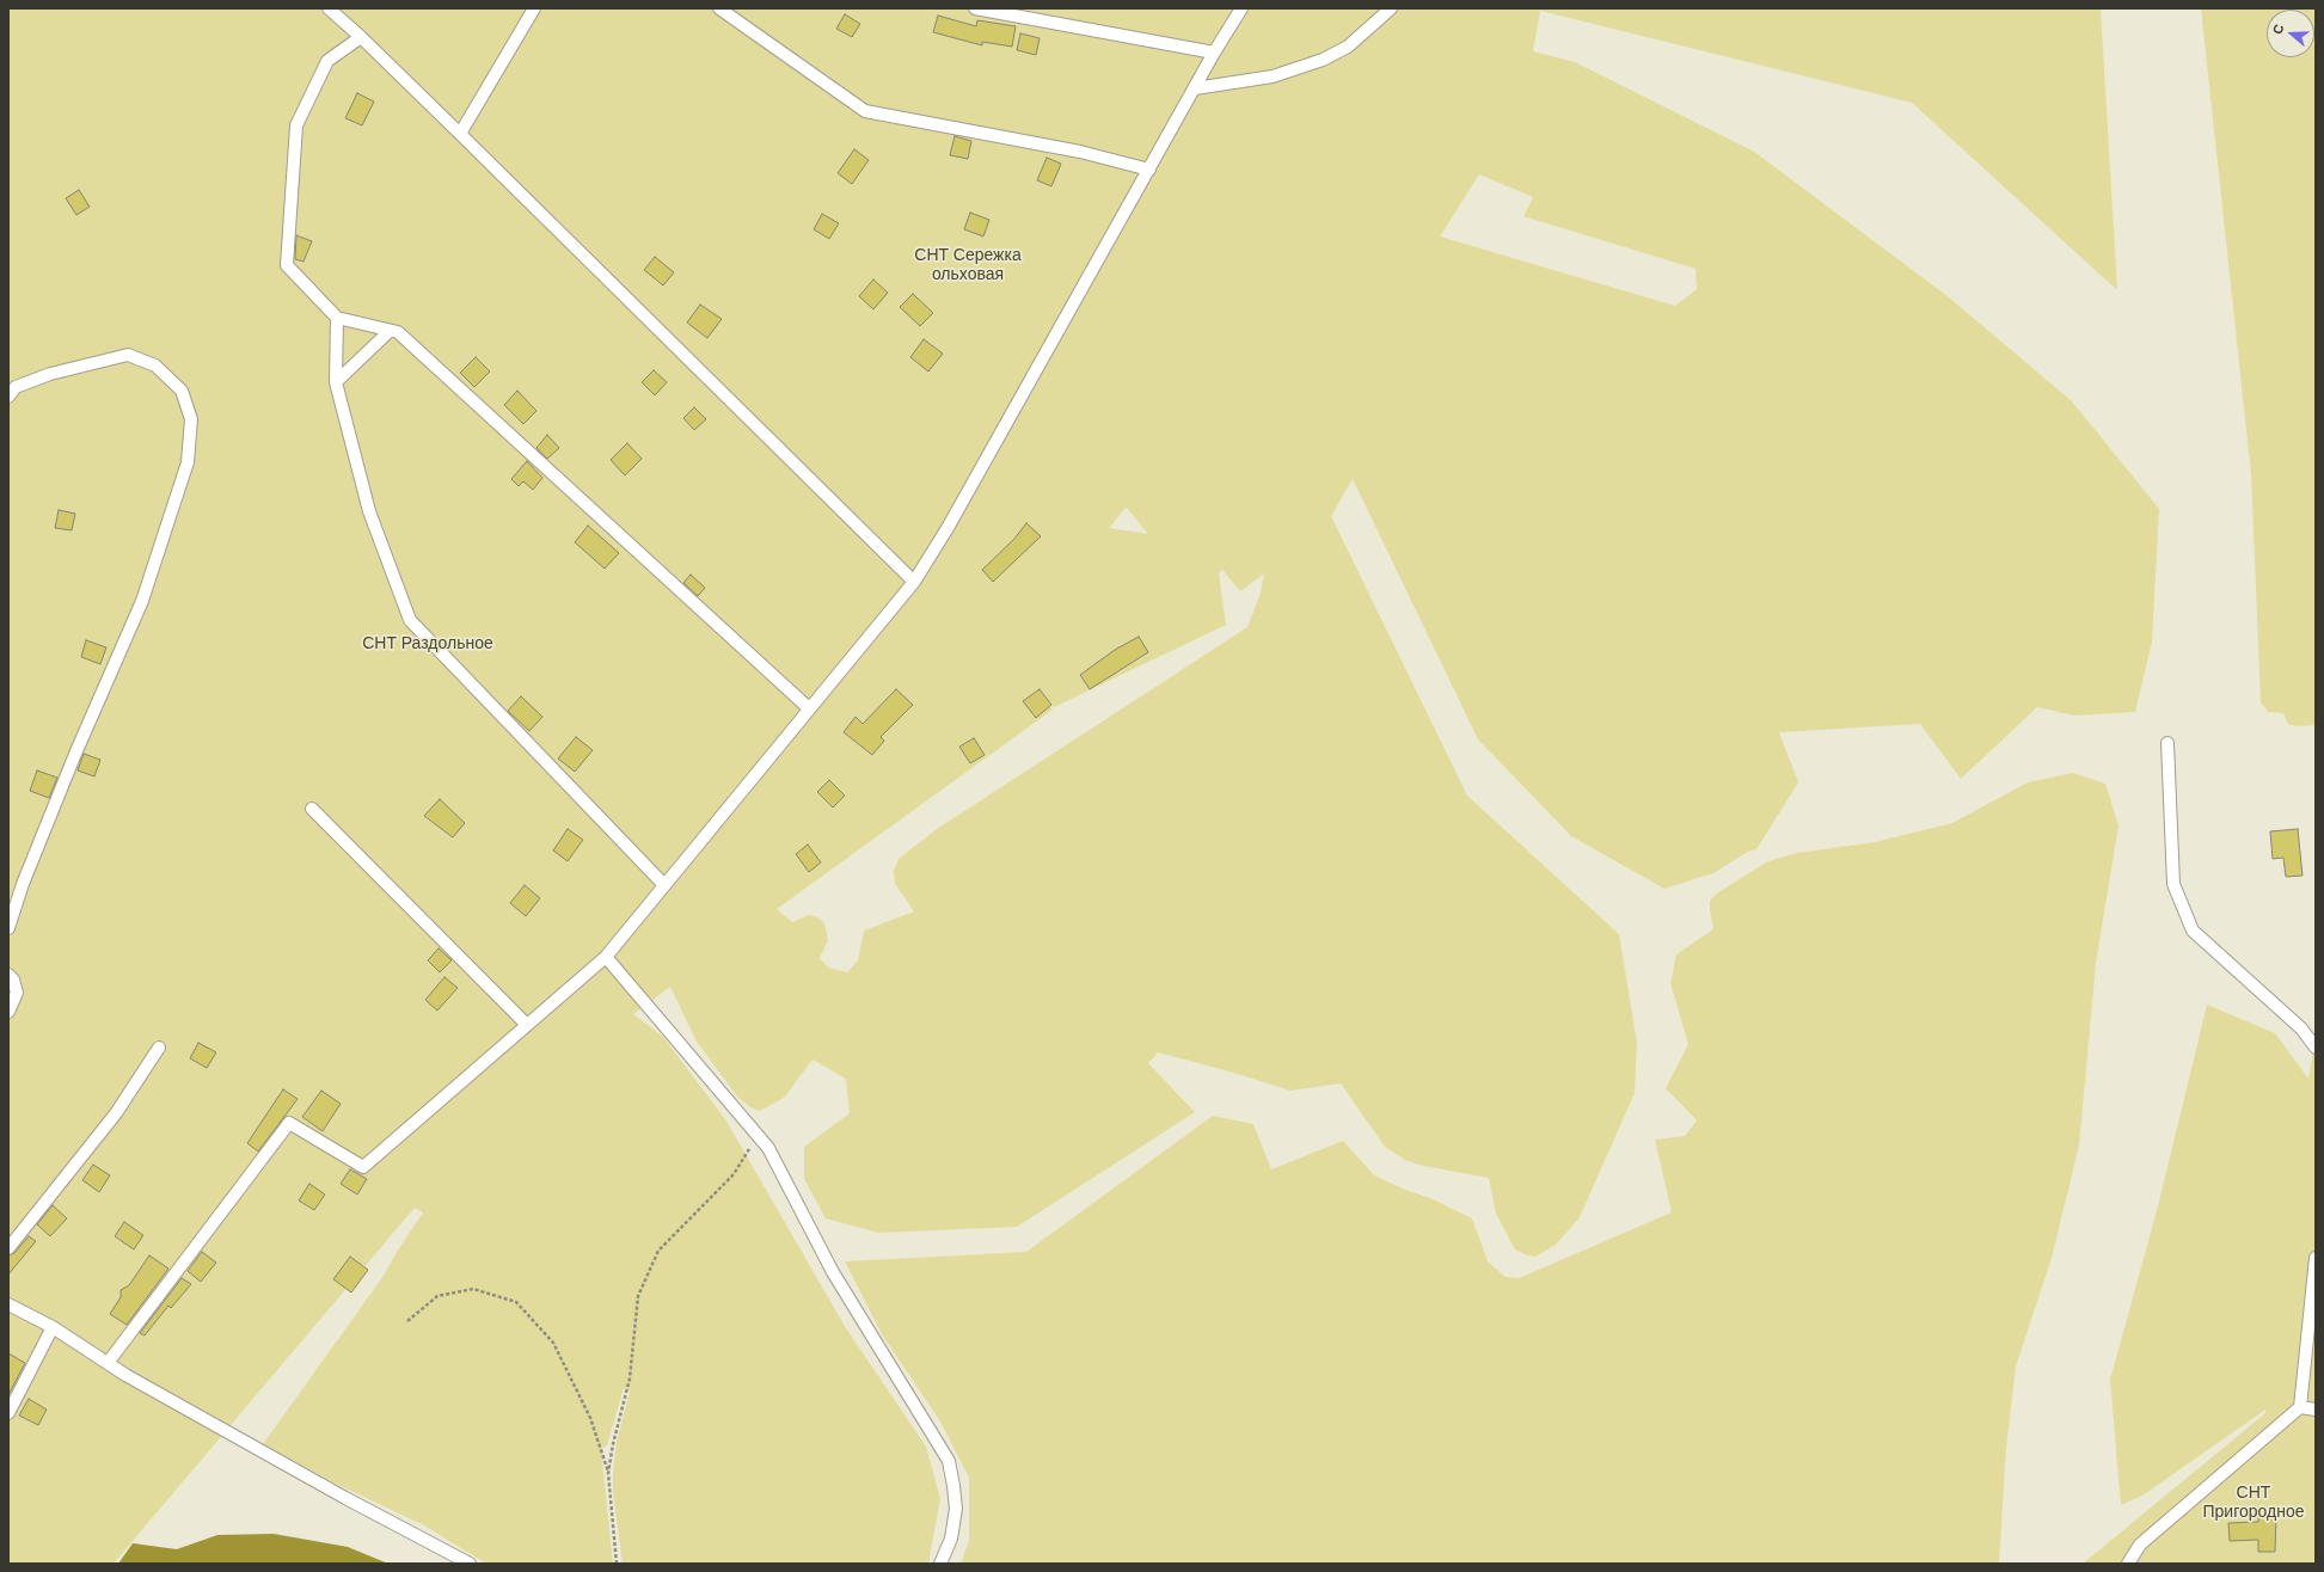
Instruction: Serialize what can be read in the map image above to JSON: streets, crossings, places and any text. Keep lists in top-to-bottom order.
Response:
{
  "parks": ["СНТ Сережка ольховая", "СНТ Раздольное", "СНТ Пригородное"],
  "north": "left"
}
